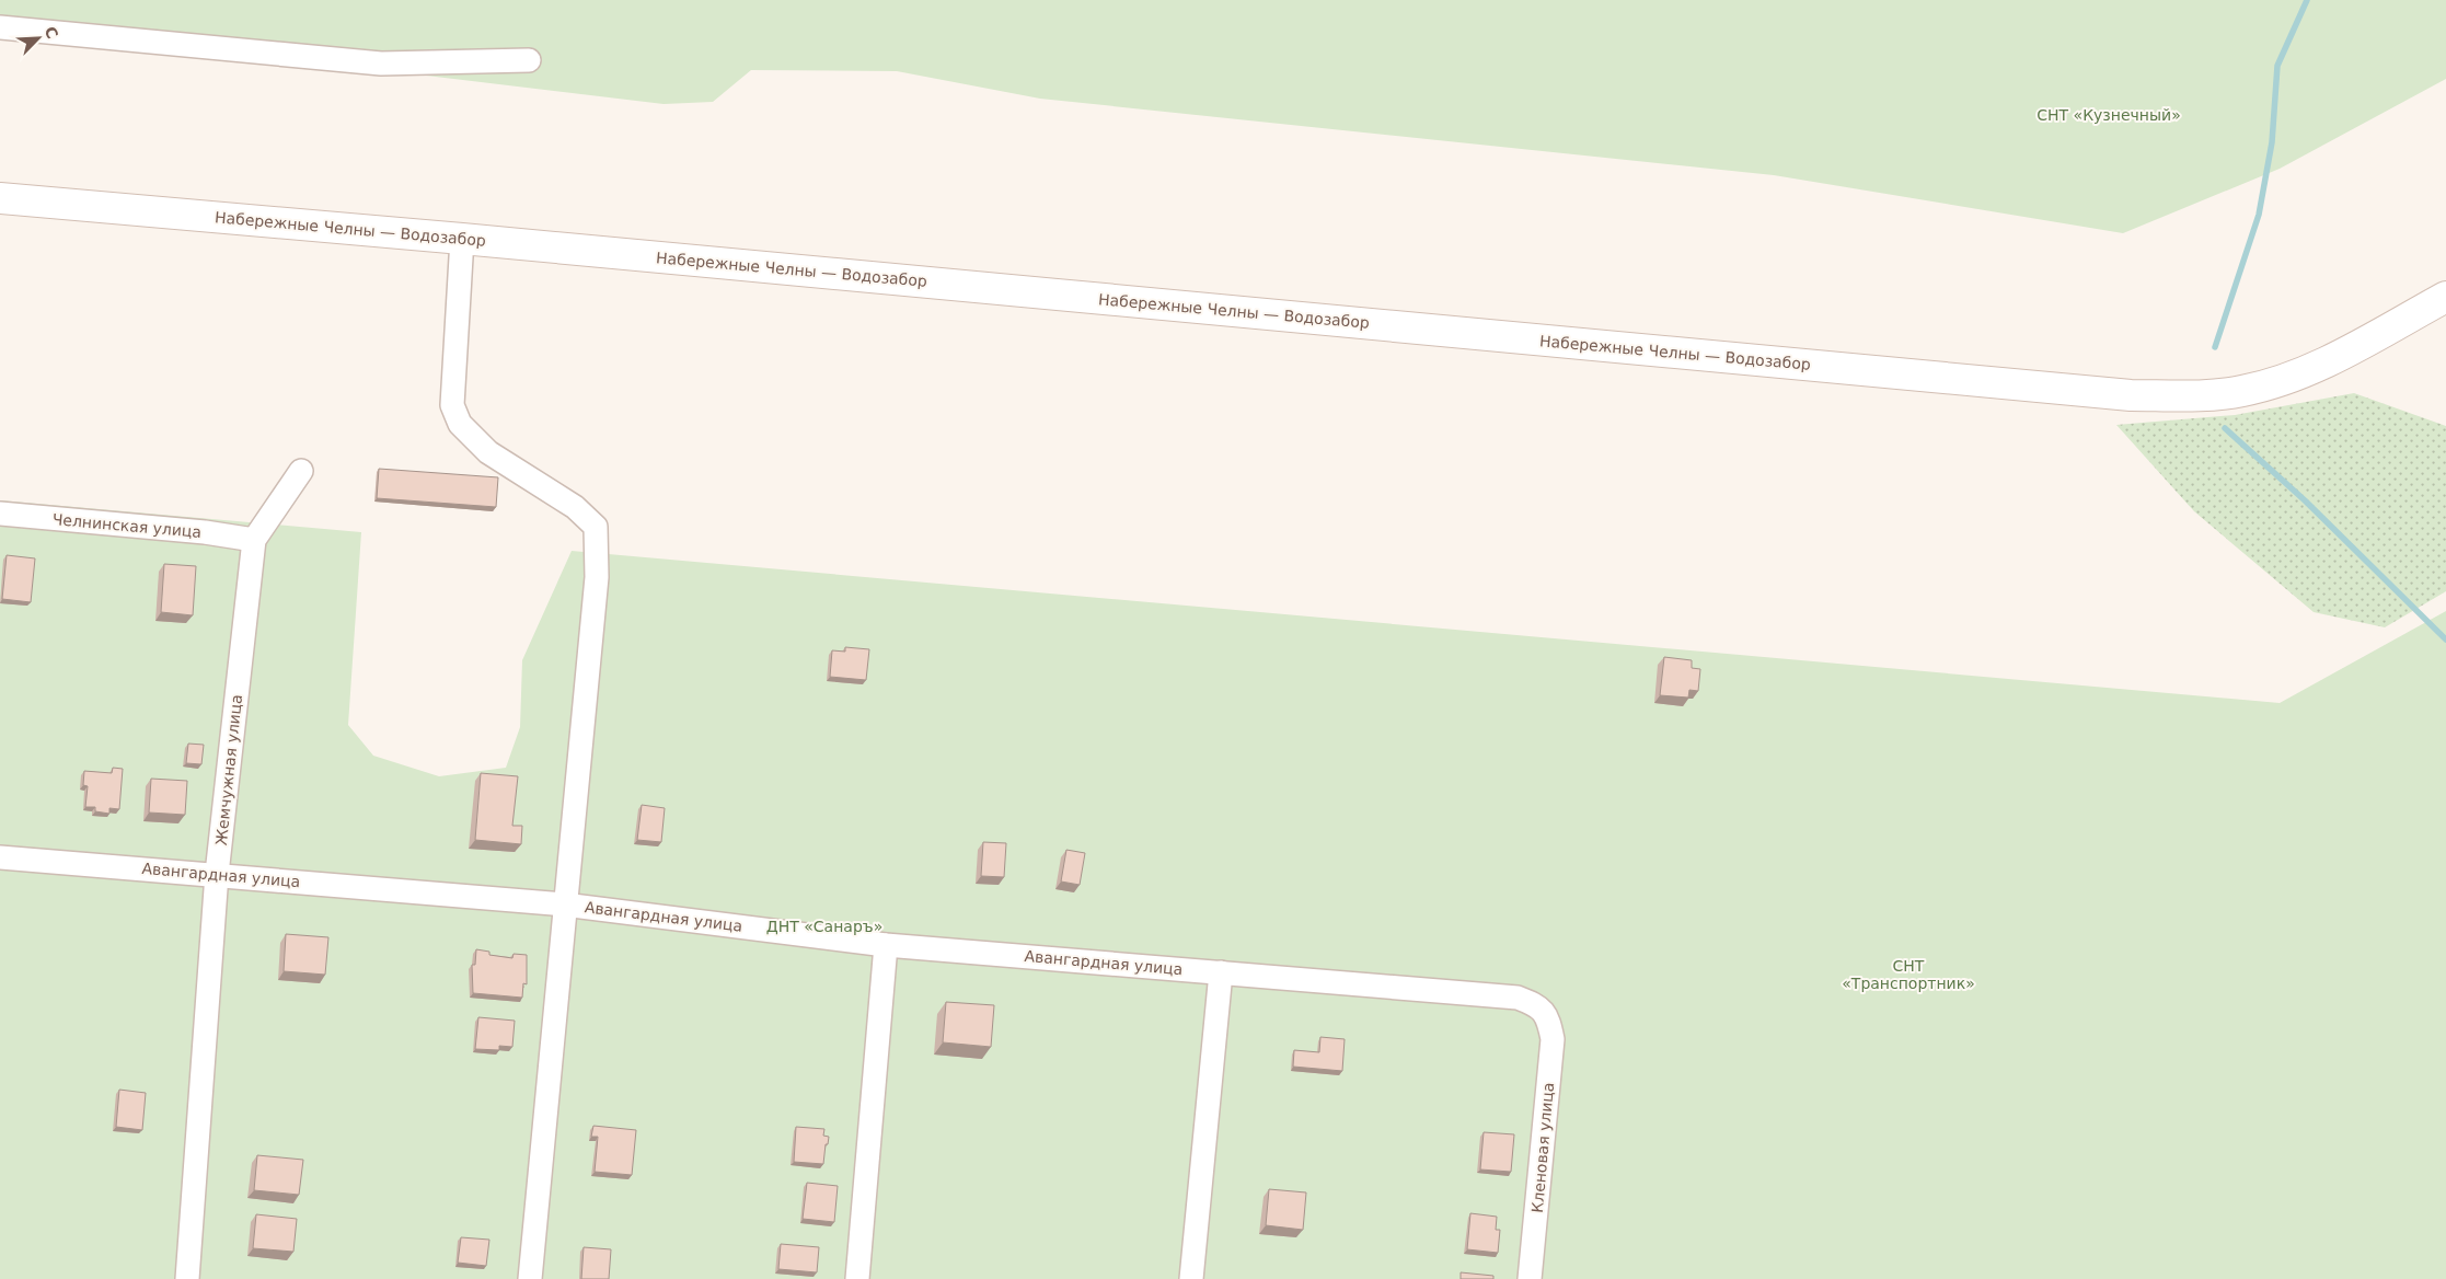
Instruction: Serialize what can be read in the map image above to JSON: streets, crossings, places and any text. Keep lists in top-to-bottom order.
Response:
{
  "streets": {
    "main road": ["Набережные Челны — Водозабор"],
    "street": [
      "Челнинская улица",
      "Жемчужная улица",
      "Авангардная улица",
      "Кленовая улица"
    ]
  },
  "crossings": [
    ["Челнинская улица", "Жемчужная улица"],
    ["Жемчужная улица", "Авангардная улица"],
    ["Авангардная улица", "Кленовая улица"]
  ],
  "parks": ["СНТ «Кузнечный»", "ДНТ «Санаръ»", "СНТ «Транспортник»"],
  "north": "top right"
}
